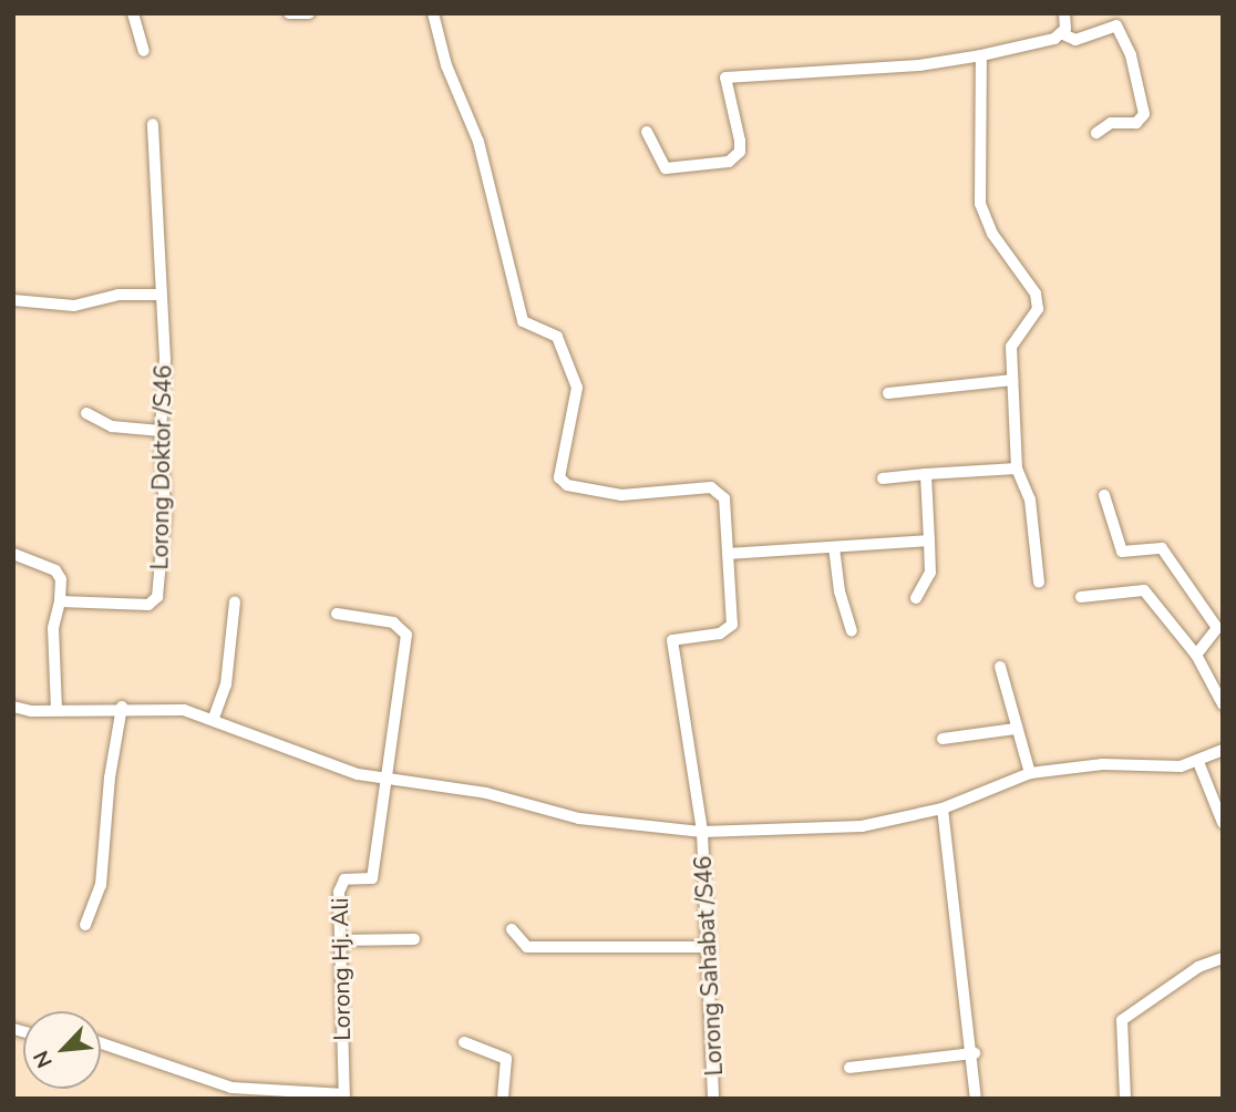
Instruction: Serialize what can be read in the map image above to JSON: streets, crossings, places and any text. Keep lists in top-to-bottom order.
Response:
{
  "streets": {
    "street": ["Lorong Doktor /S46", "Lorong Sahabat /S46", "Lorong Hj. Ali"]
  },
  "north": "bottom left"
}
